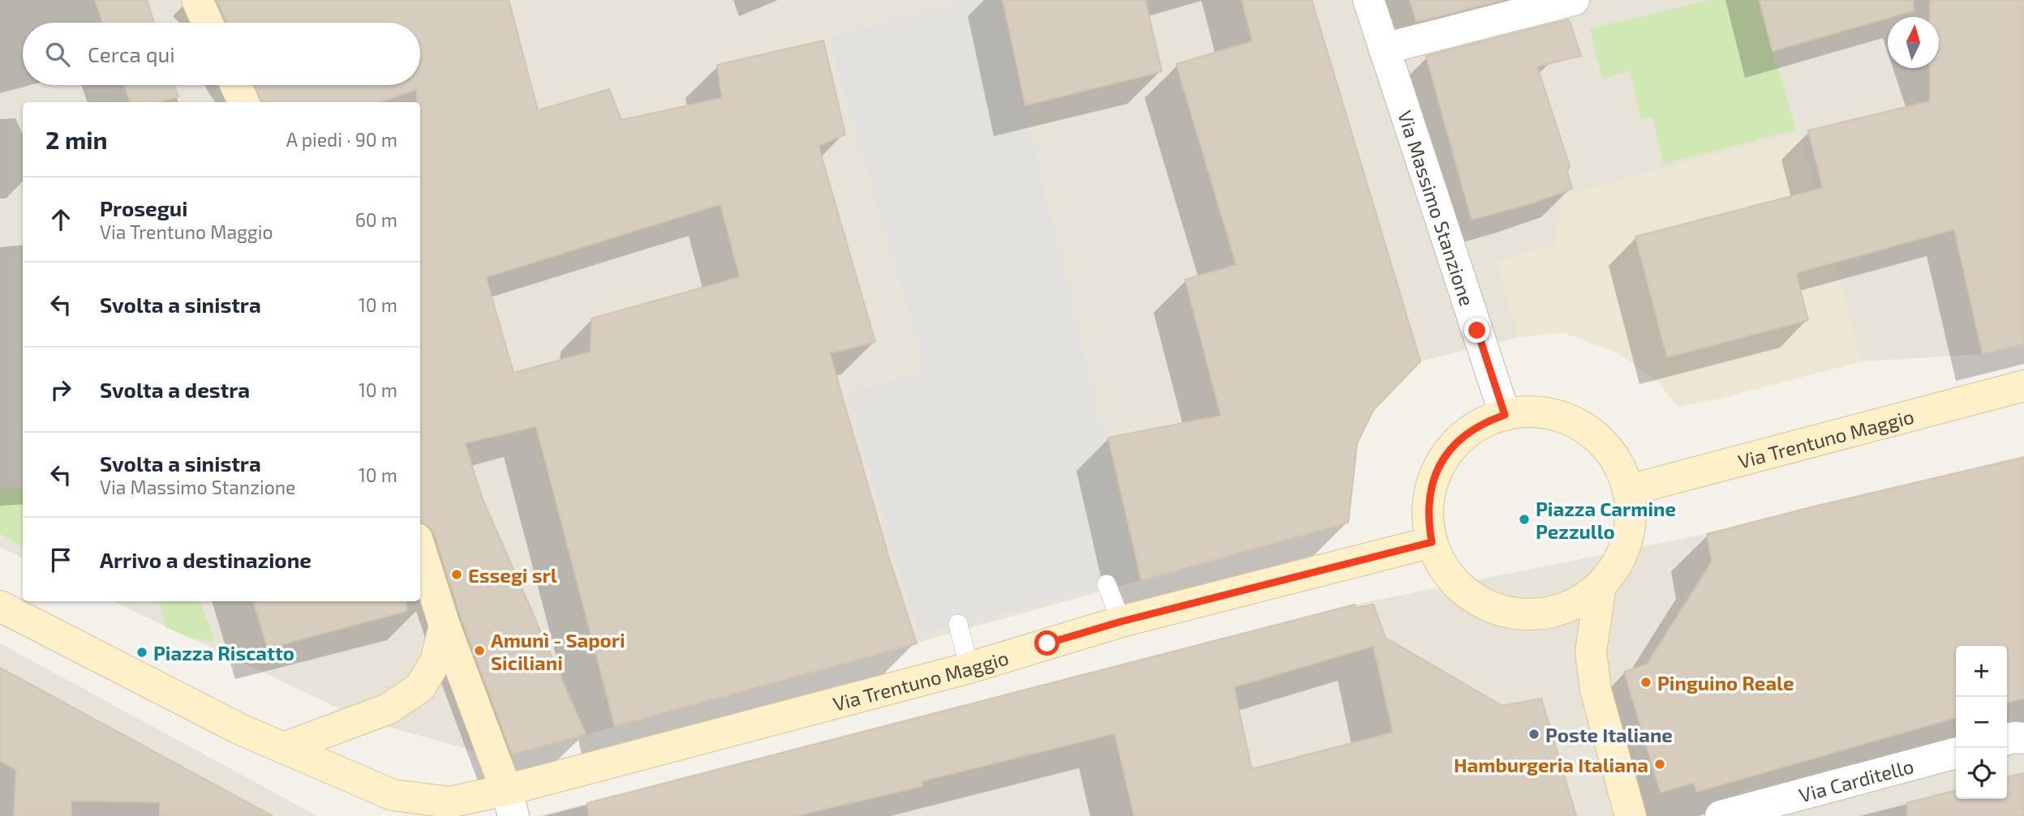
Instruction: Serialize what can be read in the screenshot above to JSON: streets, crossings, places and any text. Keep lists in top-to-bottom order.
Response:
{
  "streets": {
    "street": ["Via Massimo Stanzione", "Via Trentuno Maggio", "Via Carditello"]
  },
  "crossings": [
    ["Via Massimo Stanzione", "Via Trentuno Maggio"]
  ],
  "places": [
    "Piazza Carmine Pezzullo",
    "Essegi srl",
    "Amunì - Sapori Siciliani",
    "Piazza Riscatto",
    "Pinguino Reale",
    "Poste Italiane",
    "Hamburgeria Italiana"
  ],
  "north": "top",
  "page": {
    "search": "Cerca qui",
    "heading": ["2 min", "A piedi · 90 m"],
    "list": [
      ["Prosegui", "Via Trentuno Maggio", "60 m"],
      ["Svolta a sinistra", "10 m"],
      ["Svolta a destra", "10 m"],
      ["Svolta a sinistra", "Via Massimo Stanzione", "10 m"],
      "Arrivo a destinazione"
    ],
    "map_buttons": ["+", "−"]
  }
}
